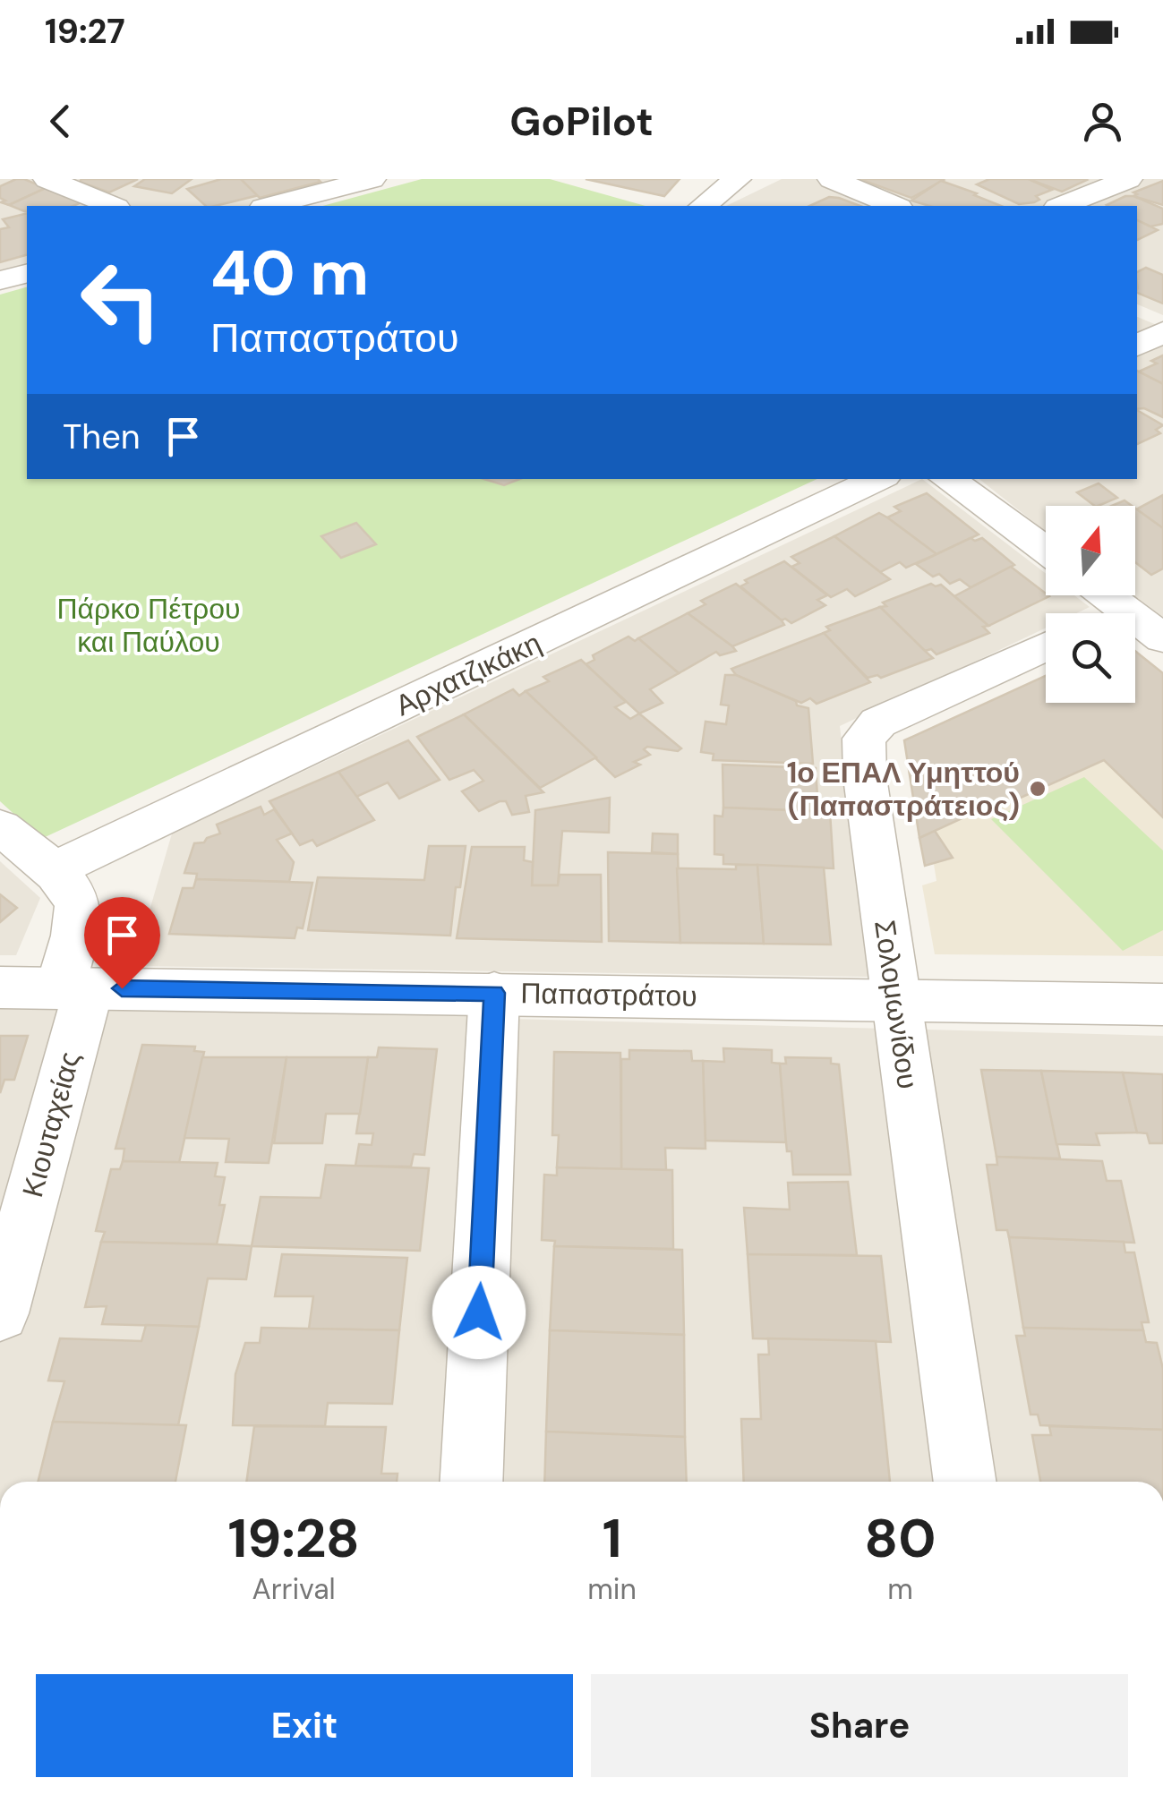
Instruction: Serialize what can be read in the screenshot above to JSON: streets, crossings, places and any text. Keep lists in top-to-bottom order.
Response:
{
  "streets": {
    "street": [
      "Αρχατζικάκη",
      "Παπαστράτου",
      "Σολομωνίδου",
      "Κιουταχείας"
    ]
  },
  "crossings": [
    ["Αρχατζικάκη", "Κιουταχείας"],
    ["Παπαστράτου", "Σολομωνίδου"],
    ["Παπαστράτου", "Κιουταχείας"]
  ],
  "parks": ["Πάρκο Πέτρου και Παύλου"],
  "places": ["1ο ΕΠΑΛ Υμηττού (Παπαστράτειος)"],
  "north": "top",
  "page": {
    "status": "19:27",
    "header": "GoPilot",
    "turn": ["40 m", "Παπαστράτου"],
    "then": "Then",
    "eta": [
      "19:28",
      "Arrival",
      "1",
      "min",
      "80",
      "m"
    ],
    "buttons": ["Exit", "Share"]
  }
}
